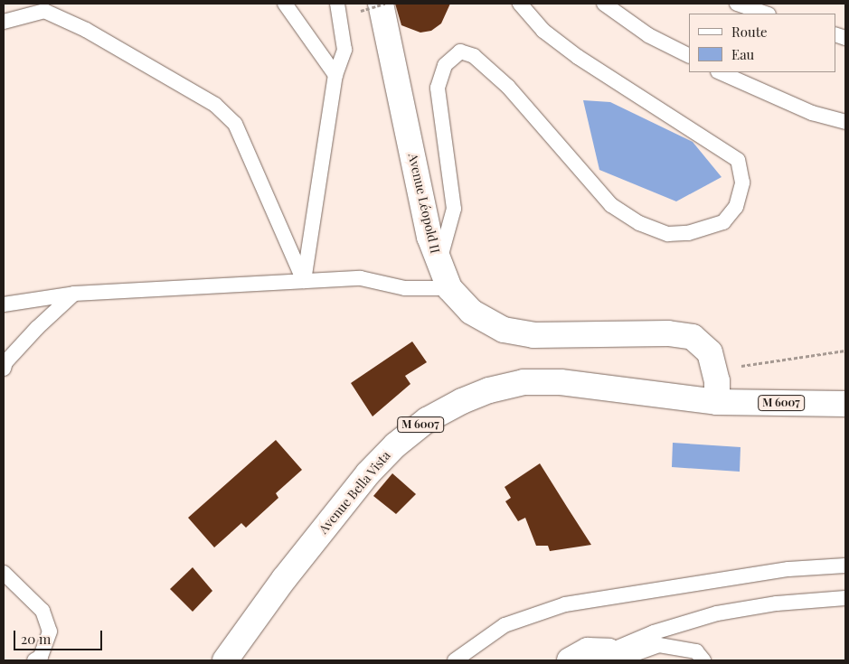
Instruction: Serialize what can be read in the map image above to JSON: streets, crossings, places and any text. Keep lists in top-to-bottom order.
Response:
{
  "streets": {
    "main road": ["Avenue Léopold II", "M 6007", "Avenue Bella Vista"]
  },
  "crossings": [
    ["Avenue Léopold II", "M 6007"],
    ["Avenue Léopold II", "Avenue Bella Vista"],
    ["M 6007", "Avenue Bella Vista"]
  ],
  "legend": ["Route", "Eau"],
  "scale_bar": "20 m"
}
